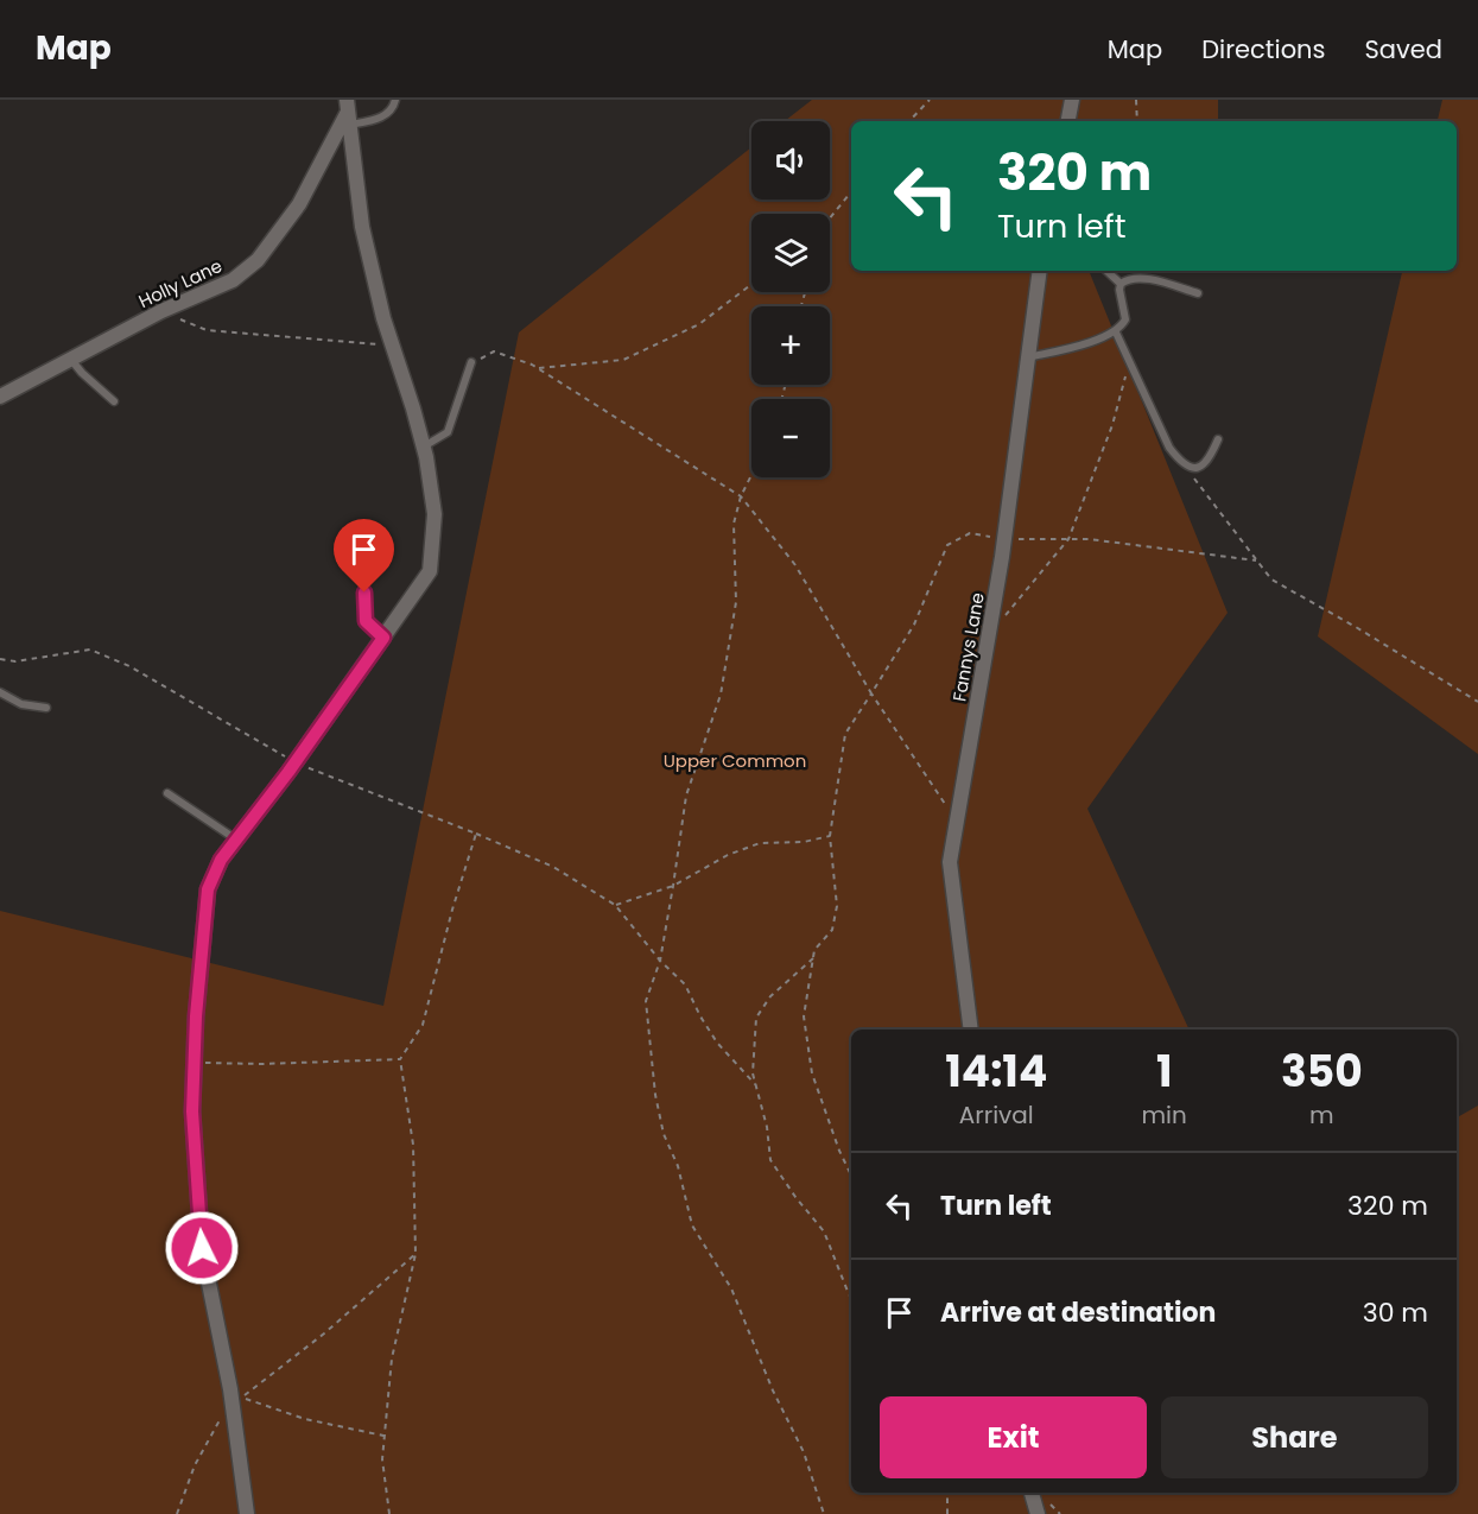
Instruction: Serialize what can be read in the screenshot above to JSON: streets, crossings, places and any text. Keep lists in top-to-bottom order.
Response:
{
  "streets": {
    "street": ["Holly Lane", "Fannys Lane"]
  },
  "parks": ["Upper Common"],
  "page": {
    "header": "Map",
    "nav": ["Map", "Directions", "Saved"],
    "map_buttons": ["+", "−"],
    "turn": ["320 m", "Turn left"],
    "eta": [
      "14:14",
      "Arrival",
      "1",
      "min",
      "350",
      "m"
    ],
    "list": [
      {
        "name": "Turn left",
        "value": "320 m"
      },
      {
        "name": "Arrive at destination",
        "value": "30 m"
      }
    ],
    "buttons": ["Exit", "Share"]
  }
}
